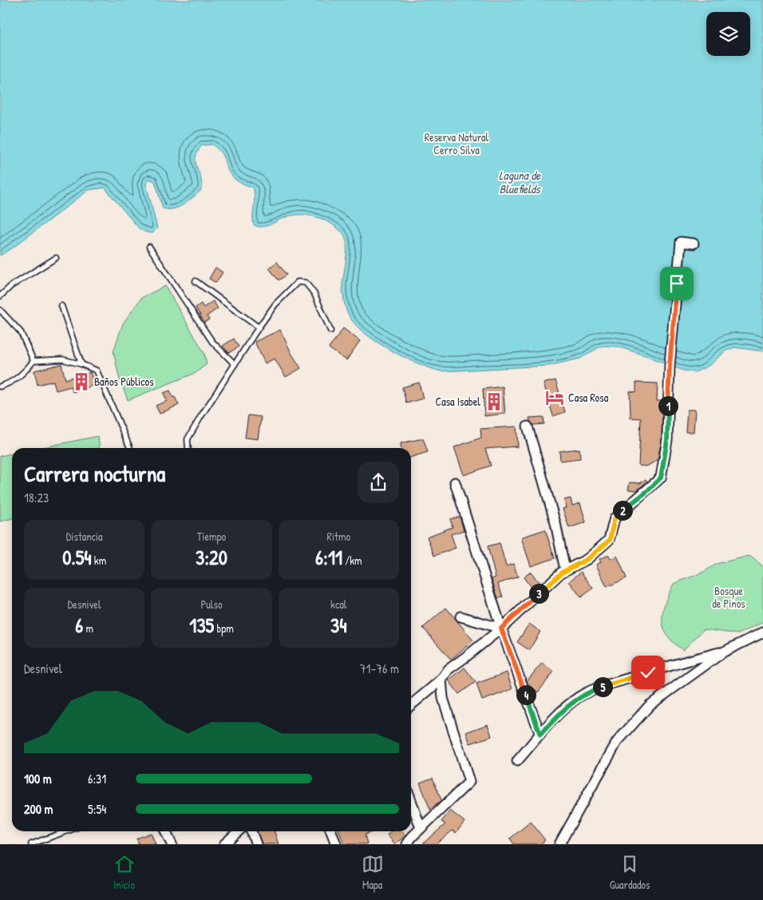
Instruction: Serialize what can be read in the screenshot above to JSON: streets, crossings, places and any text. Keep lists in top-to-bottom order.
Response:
{
  "water": ["Laguna de Bluefields"],
  "parks": ["Reserva Natural Cerro Silva", "Bosque de Pinos"],
  "places": {
    "building": ["Baños Públicos", "Casa Isabel"],
    "hotel": ["Casa Rosa"]
  },
  "page": {
    "pins": [
      "1",
      "2",
      "3",
      "5",
      "4"
    ],
    "heading": ["Carrera nocturna", "18:23"],
    "stats": [
      ["Distancia", "0.54 km"],
      ["Tiempo", "3:20"],
      ["Ritmo", "6:11 /km"],
      ["Desnivel", "6 m"],
      ["Pulso", "135 bpm"],
      ["kcal", "34"]
    ],
    "chart": ["Desnivel", "71–76 m"],
    "list": [
      {
        "name": "100 m",
        "note": "6:31"
      },
      {
        "name": "200 m",
        "note": "5:54"
      }
    ],
    "tabs": ["Inicio", "Mapa", "Guardados"]
  }
}
